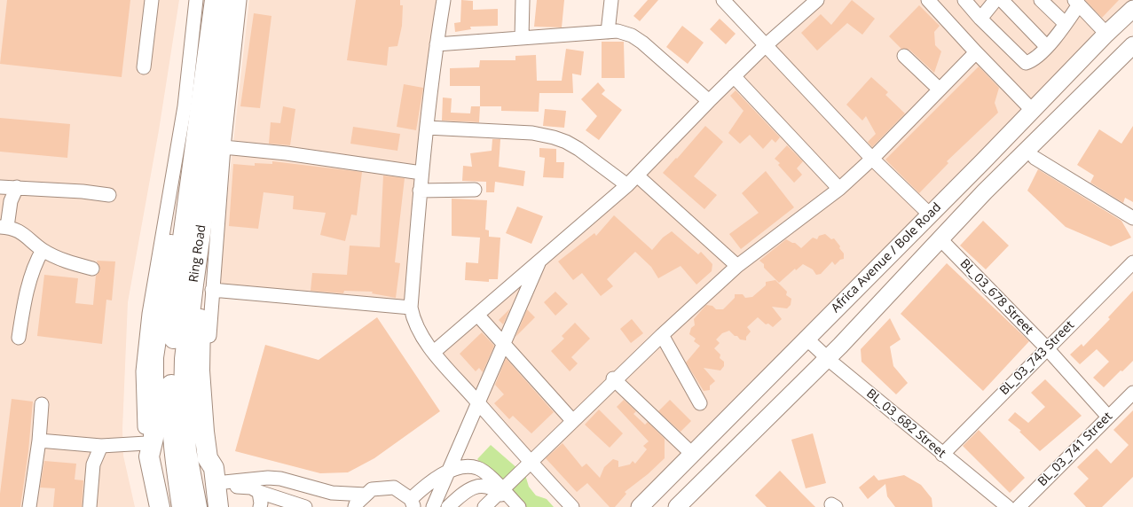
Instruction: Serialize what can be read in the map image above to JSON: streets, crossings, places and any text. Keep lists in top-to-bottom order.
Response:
{
  "streets": {
    "highway": ["Ring Road"],
    "main road": ["Africa Avenue / Bole Road"],
    "street": [
      "BL_03_678 Street",
      "BL_03_743 Street",
      "BL_03_682 Street",
      "BL_03_741 Street"
    ]
  },
  "crossings": [
    ["Africa Avenue / Bole Road", "BL_03_678 Street"],
    ["Africa Avenue / Bole Road", "BL_03_682 Street"],
    ["BL_03_678 Street", "BL_03_743 Street"],
    ["BL_03_678 Street", "BL_03_741 Street"],
    ["BL_03_743 Street", "BL_03_682 Street"]
  ]
}
